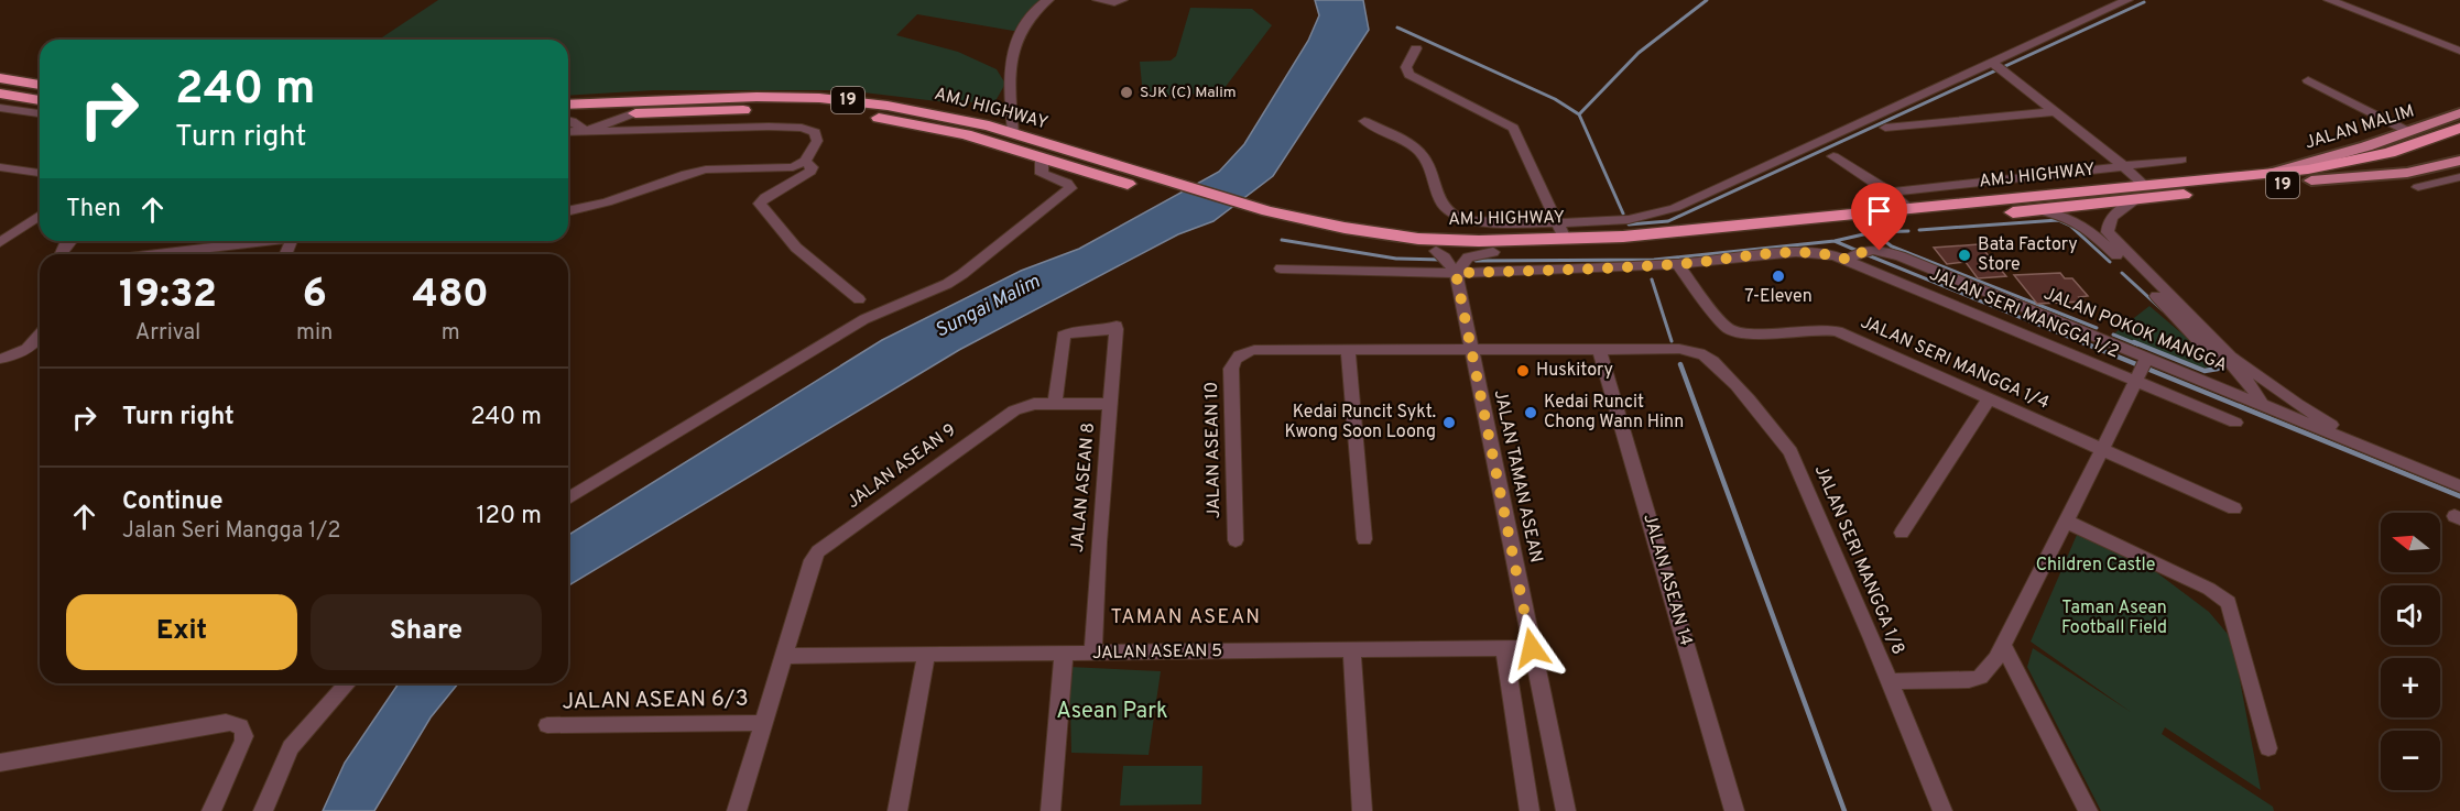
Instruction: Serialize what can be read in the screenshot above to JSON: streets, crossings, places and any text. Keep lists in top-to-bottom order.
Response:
{
  "streets": {
    "highway": ["19", "AMJ HIGHWAY"],
    "main road": ["JALAN MALIM"],
    "street": [
      "JALAN SERI MANGGA 1/2",
      "JALAN POKOK MANGGA",
      "JALAN SERI MANGGA 1/4",
      "JALAN ASEAN 10",
      "JALAN ASEAN 9",
      "JALAN TAMAN ASEAN",
      "JALAN ASEAN 8",
      "JALAN SERI MANGGA 1/8",
      "JALAN ASEAN 14",
      "JALAN ASEAN 5",
      "JALAN ASEAN 6/3"
    ]
  },
  "crossings": [
    ["AMJ HIGHWAY", "JALAN MALIM"],
    ["AMJ HIGHWAY", "JALAN POKOK MANGGA"],
    ["JALAN SERI MANGGA 1/2", "JALAN POKOK MANGGA"],
    ["JALAN SERI MANGGA 1/2", "JALAN SERI MANGGA 1/4"],
    ["JALAN SERI MANGGA 1/2", "JALAN TAMAN ASEAN"],
    ["JALAN ASEAN 9", "JALAN ASEAN 8"],
    ["JALAN ASEAN 9", "JALAN ASEAN 5"],
    ["JALAN ASEAN 9", "JALAN ASEAN 6/3"],
    ["JALAN TAMAN ASEAN", "JALAN ASEAN 5"],
    ["JALAN ASEAN 8", "JALAN ASEAN 5"],
    ["JALAN SERI MANGGA 1/8", "JALAN ASEAN 14"]
  ],
  "districts": ["TAMAN ASEAN"],
  "water": ["Sungai Malim"],
  "parks": ["Children Castle", "Taman Asean Football Field", "Asean Park"],
  "places": [
    "SJK (C) Malim",
    "Bata Factory Store",
    "7-Eleven",
    "Huskitory",
    "Kedai Runcit Chong Wann Hinn",
    "Kedai Runcit Sykt. Kwong Soon Loong"
  ],
  "north": "left",
  "page": {
    "turn": ["240 m", "Turn right"],
    "then": "Then",
    "eta": [
      "19:32",
      "Arrival",
      "6",
      "min",
      "480",
      "m"
    ],
    "list": [
      {
        "name": "Turn right",
        "value": "240 m"
      },
      {
        "name": "Continue",
        "note": "Jalan Seri Mangga 1/2",
        "value": "120 m"
      }
    ],
    "map_buttons": ["+", "−"],
    "buttons": ["Exit", "Share"]
  }
}
